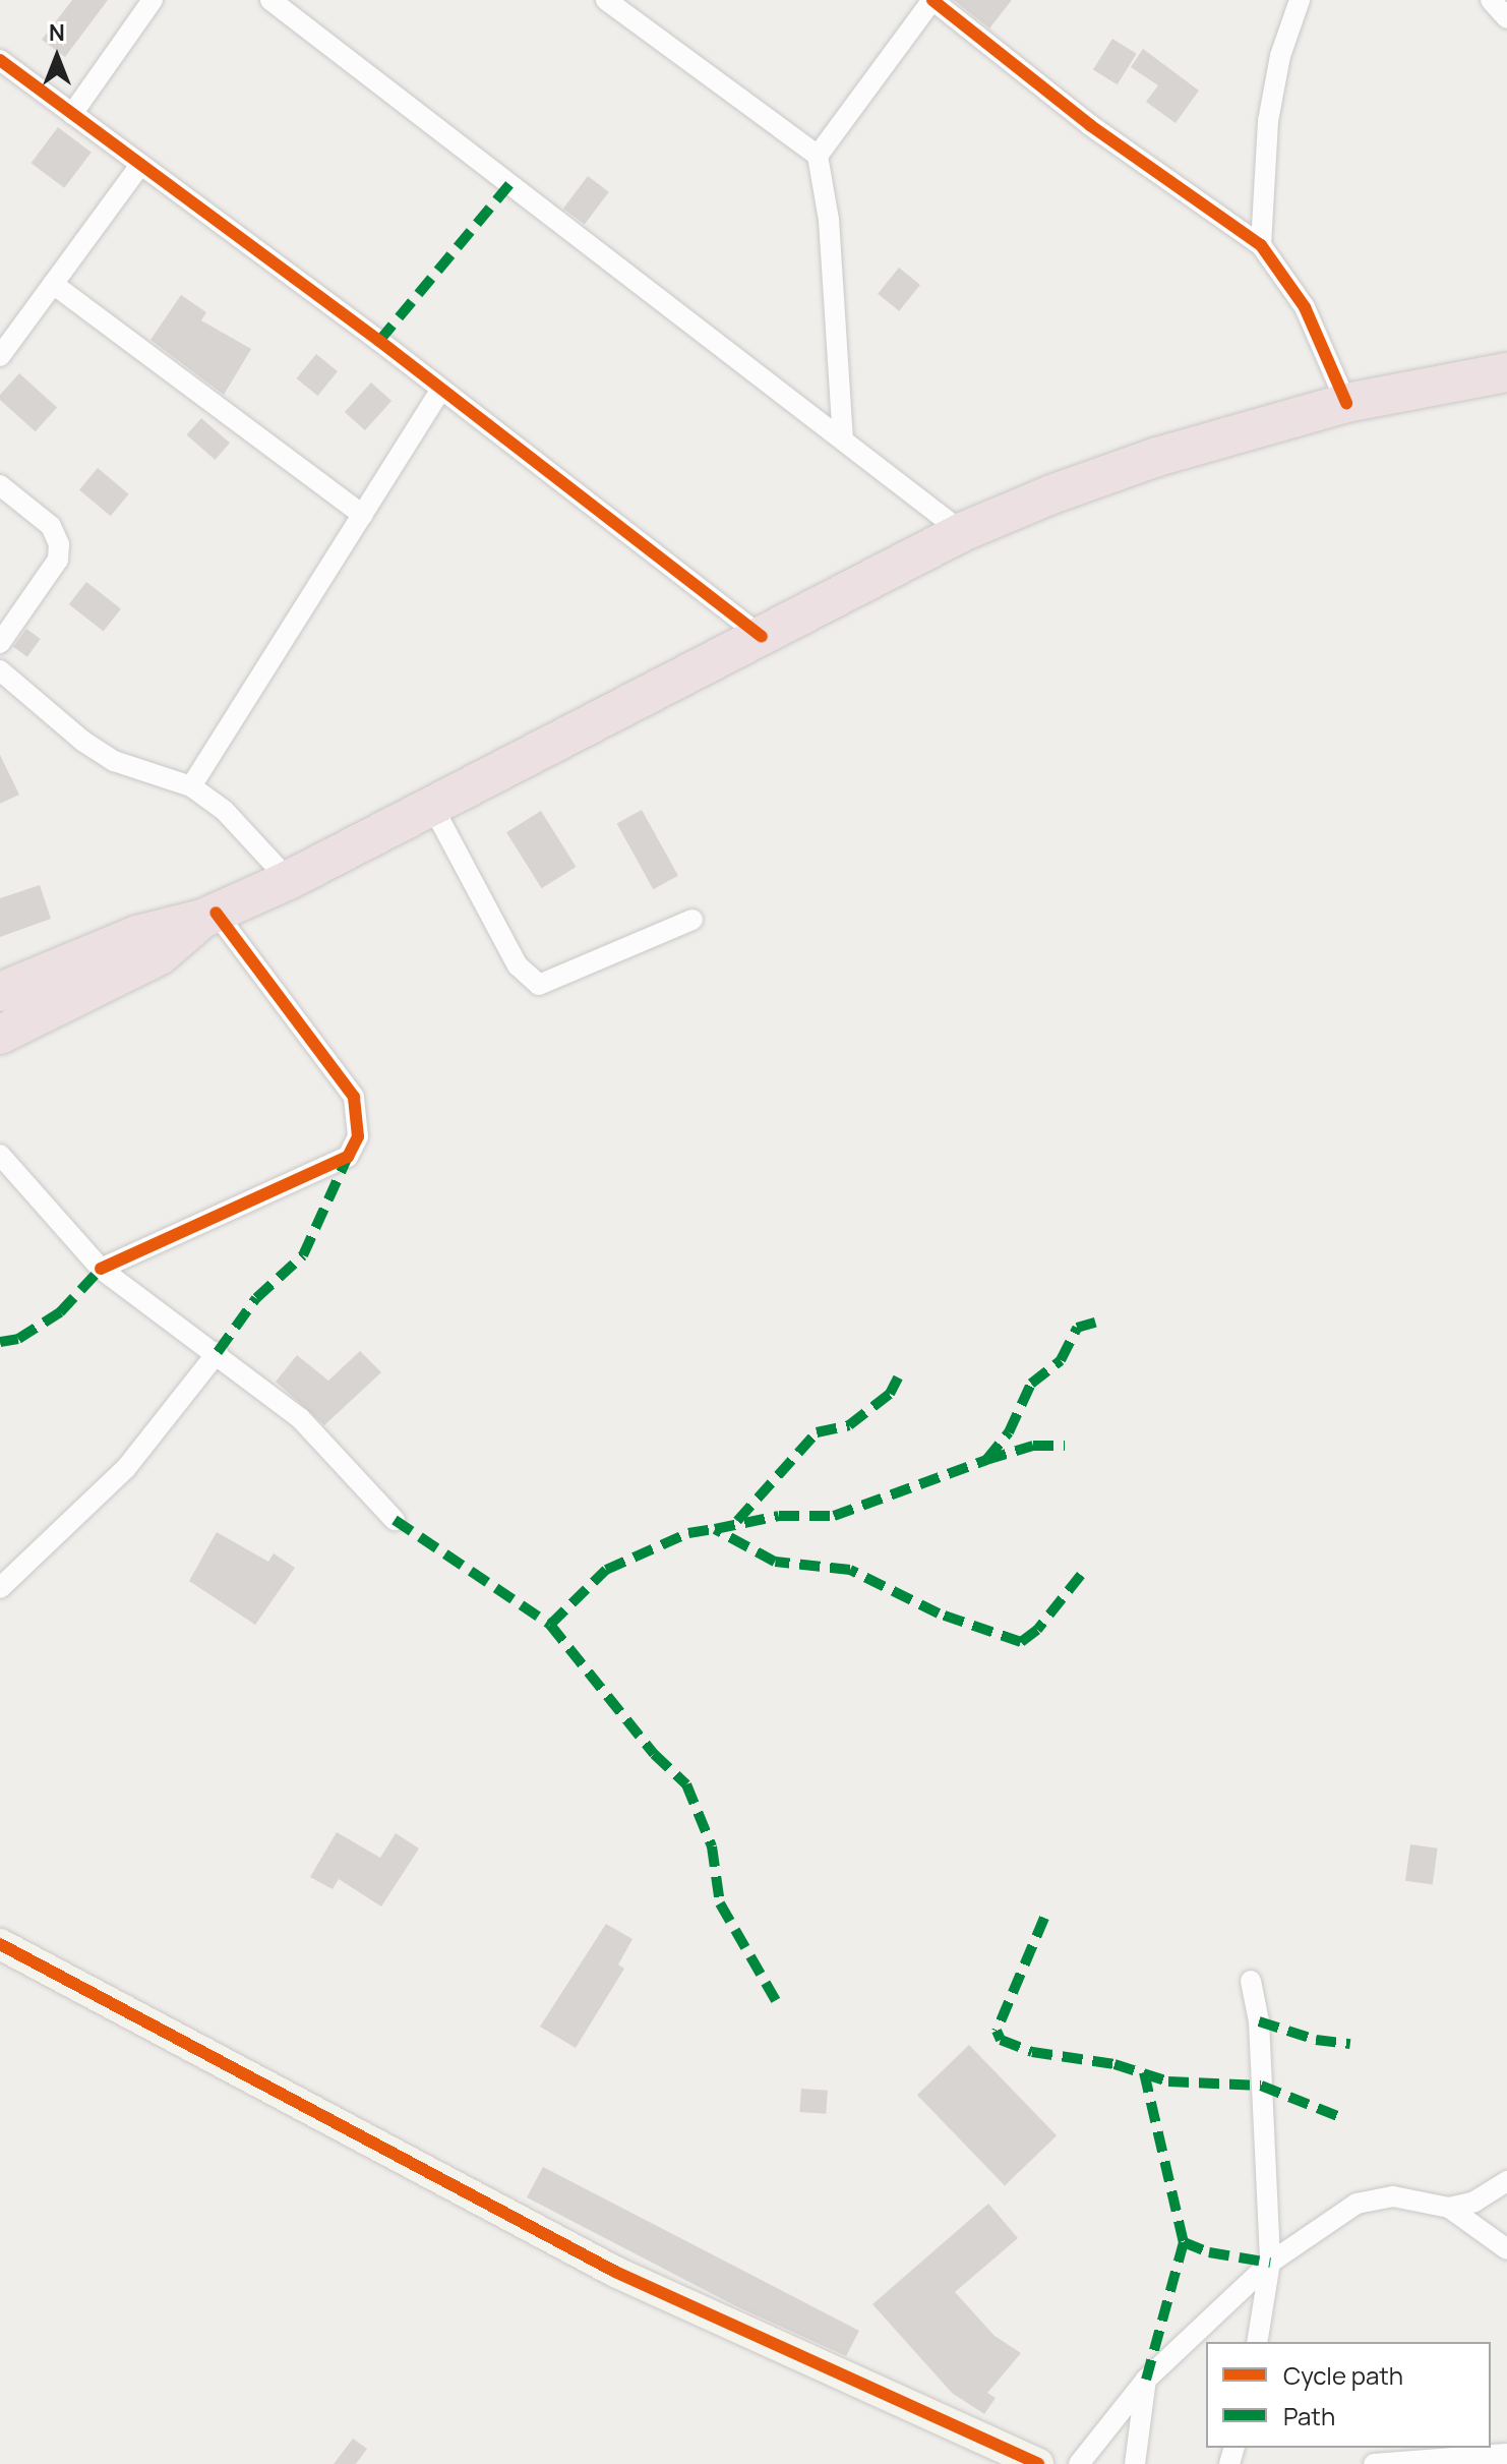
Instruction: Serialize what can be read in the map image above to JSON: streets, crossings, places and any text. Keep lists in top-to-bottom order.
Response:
{
  "legend": ["Cycle path", "Path"],
  "north": "top"
}
